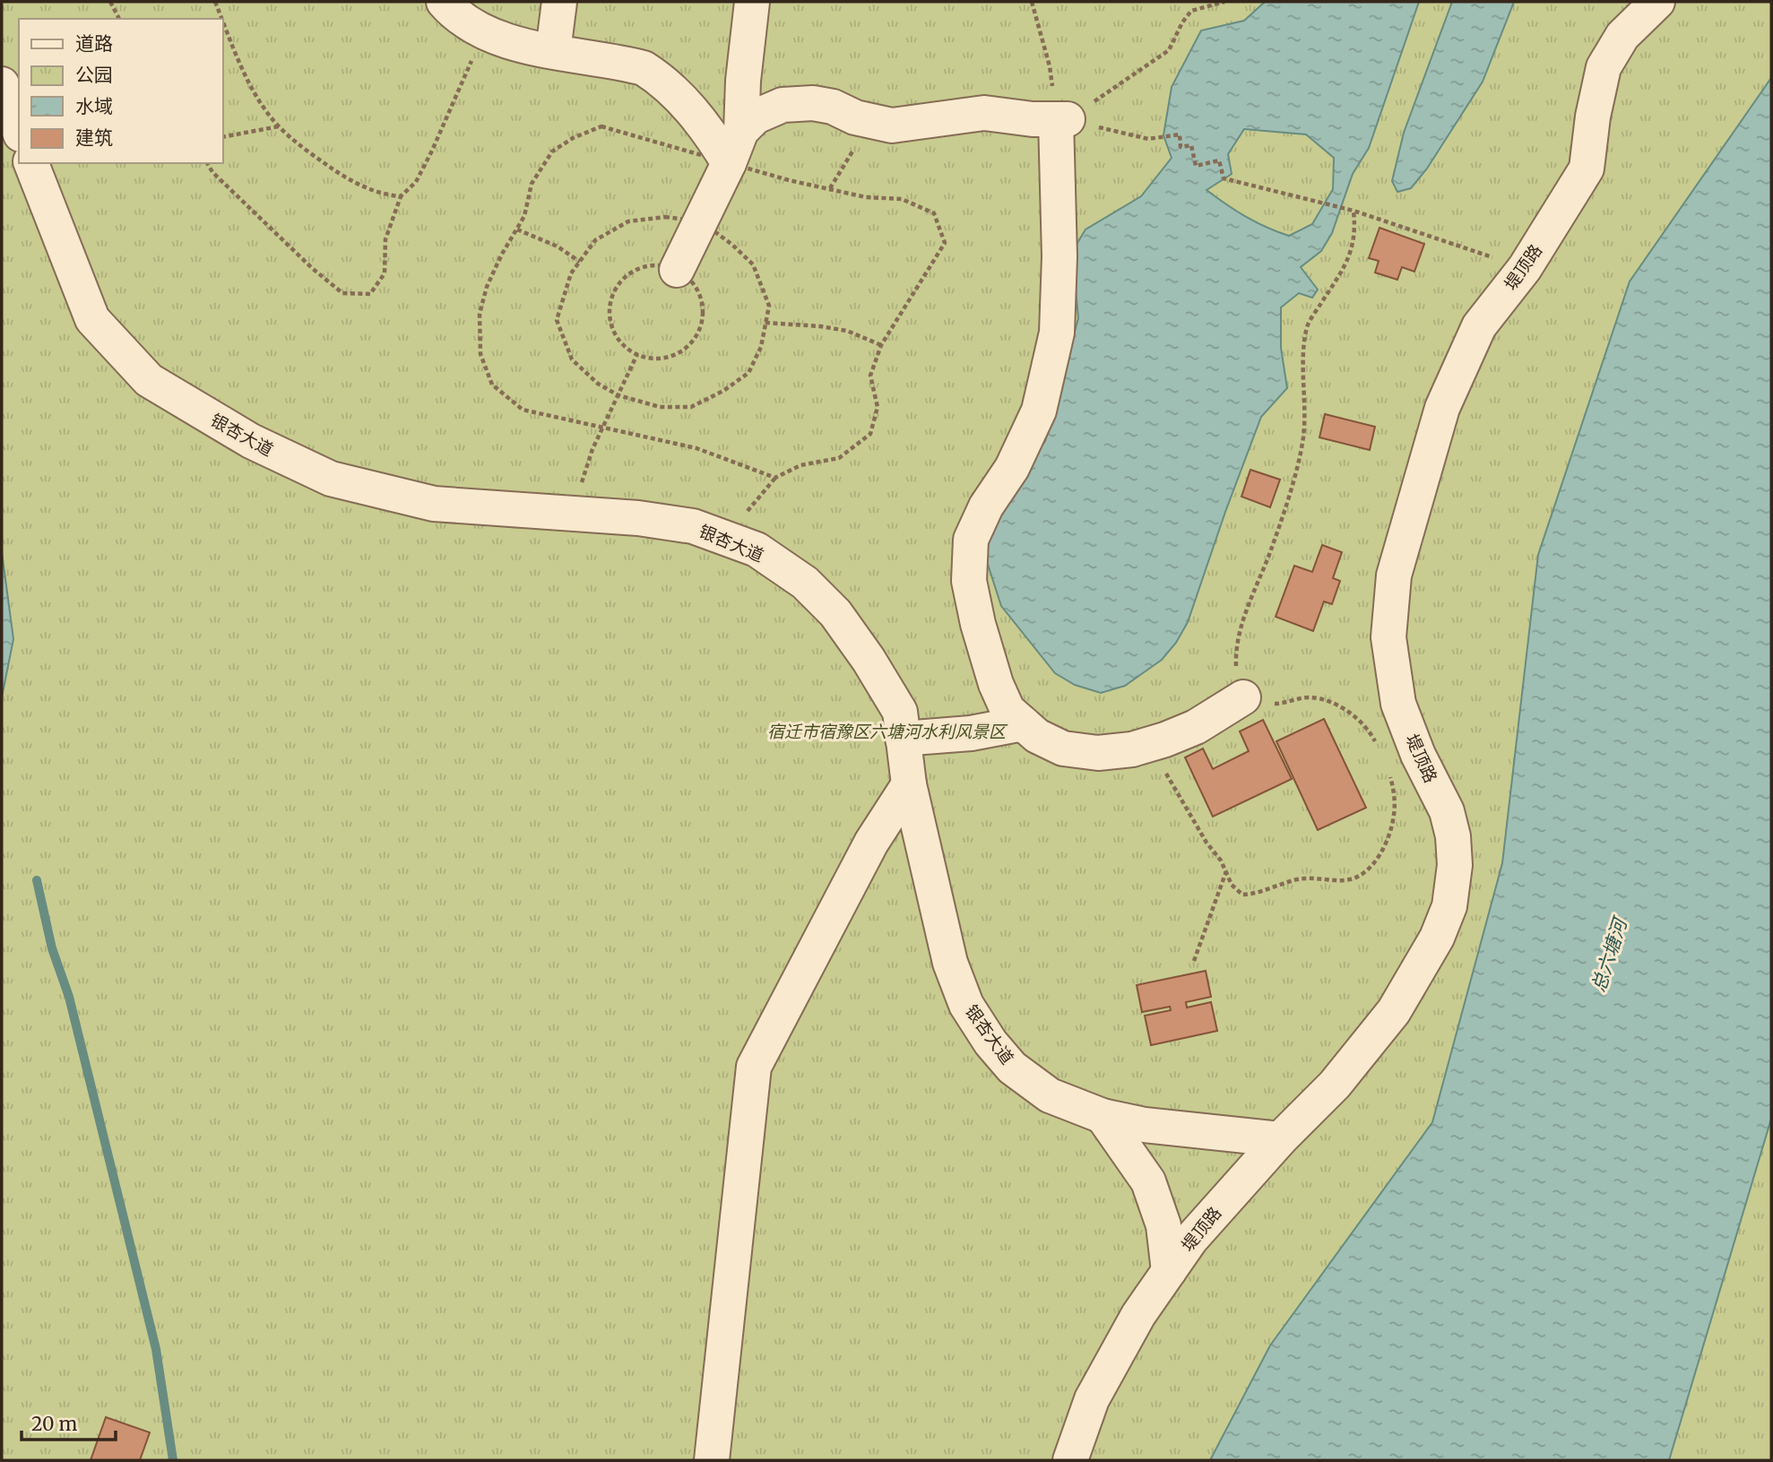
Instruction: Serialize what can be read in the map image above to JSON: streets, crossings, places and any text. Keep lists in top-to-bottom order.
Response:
{
  "streets": {
    "street": ["堤顶路", "银杏大道"]
  },
  "crossings": [
    ["堤顶路", "银杏大道"]
  ],
  "water": ["总六塘河"],
  "parks": ["宿迁市宿豫区六塘河水利风景区"],
  "legend": [
    "道路",
    "公园",
    "水域",
    "建筑"
  ],
  "scale_bar": "20 m"
}
